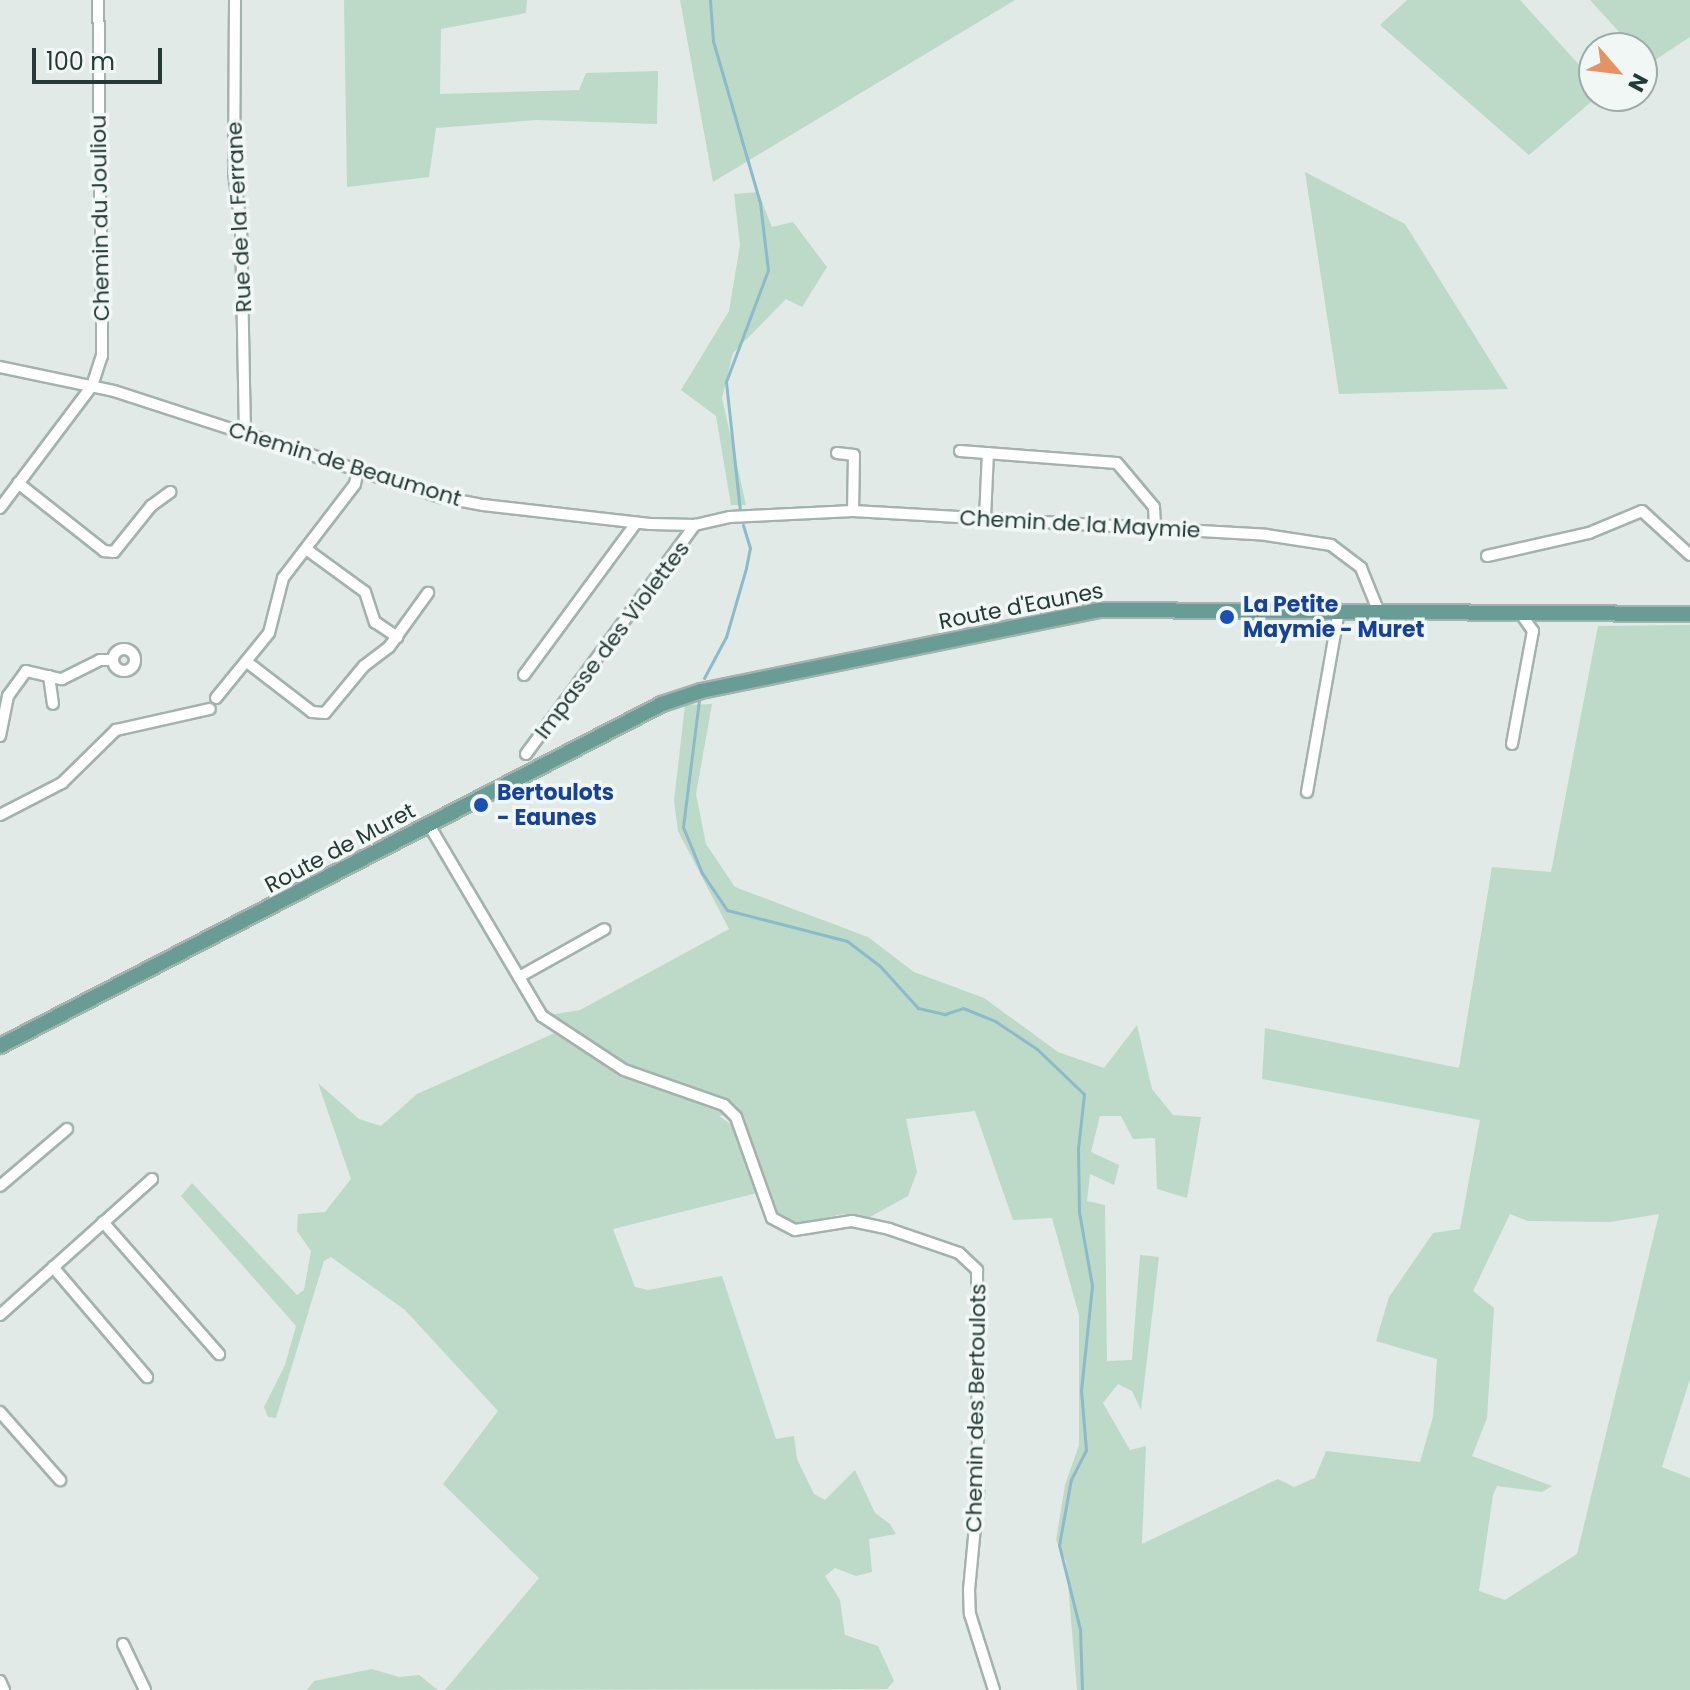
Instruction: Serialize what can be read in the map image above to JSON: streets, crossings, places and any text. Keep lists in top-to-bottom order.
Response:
{
  "streets": {
    "main road": ["Route d'Eaunes", "Route de Muret"],
    "street": [
      "Rue de la Ferrane",
      "Chemin du Jouliou",
      "Chemin de Beaumont",
      "Chemin de la Maymie",
      "Impasse des Violettes",
      "Chemin des Bertoulots"
    ]
  },
  "crossings": [
    ["Rue de la Ferrane", "Chemin de Beaumont"],
    ["Chemin du Jouliou", "Chemin de Beaumont"],
    ["Chemin de Beaumont", "Chemin de la Maymie"],
    ["Chemin de Beaumont", "Impasse des Violettes"],
    ["Chemin de la Maymie", "Route d'Eaunes"],
    ["Route d'Eaunes", "Route de Muret"],
    ["Route de Muret", "Chemin des Bertoulots"]
  ],
  "places": ["La Petite Maymie - Muret", "Bertoulots - Eaunes"],
  "scale_bar": "100 m",
  "north": "bottom right"
}
